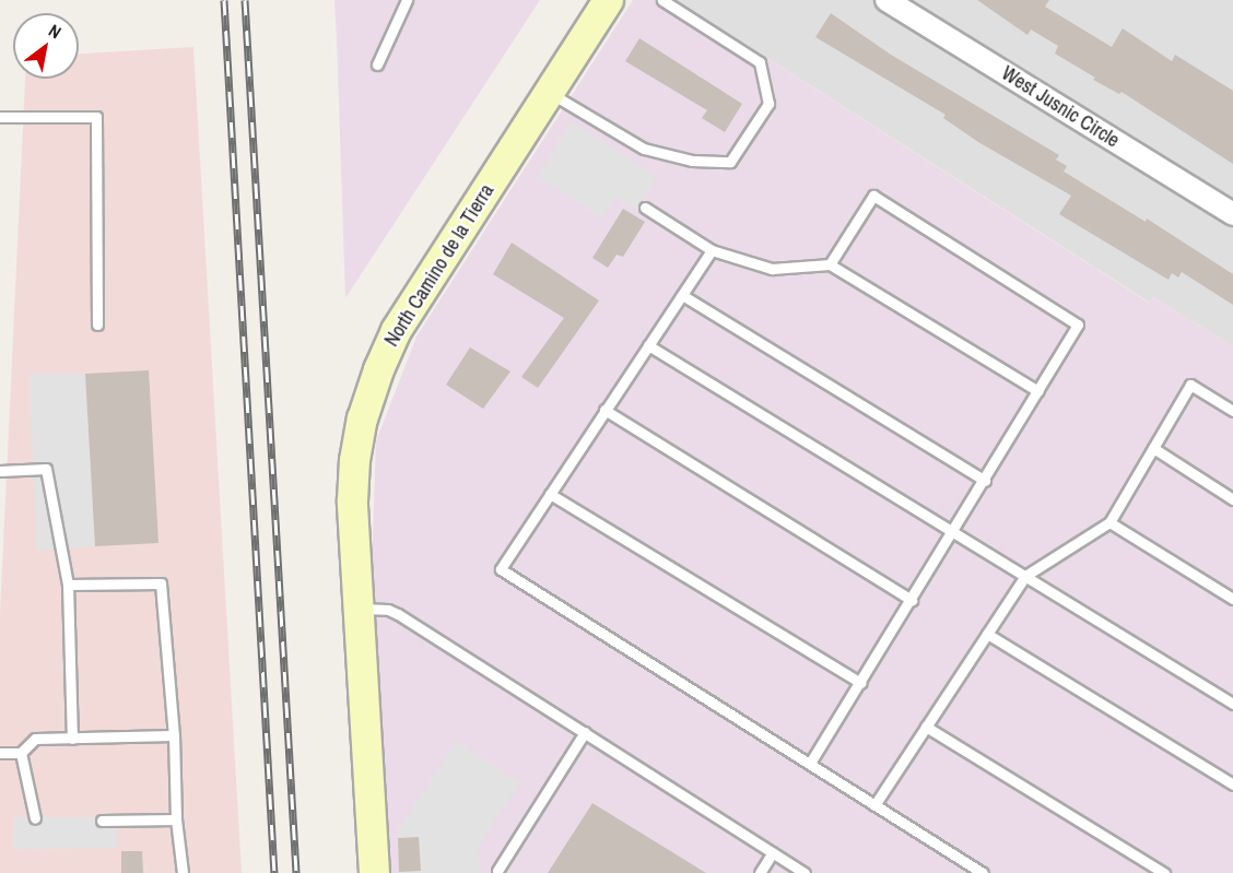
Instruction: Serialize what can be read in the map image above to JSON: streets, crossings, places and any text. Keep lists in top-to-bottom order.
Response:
{
  "streets": {
    "street": ["West Jusnic Circle", "North Camino de la Tierra"]
  },
  "north": "top right"
}
